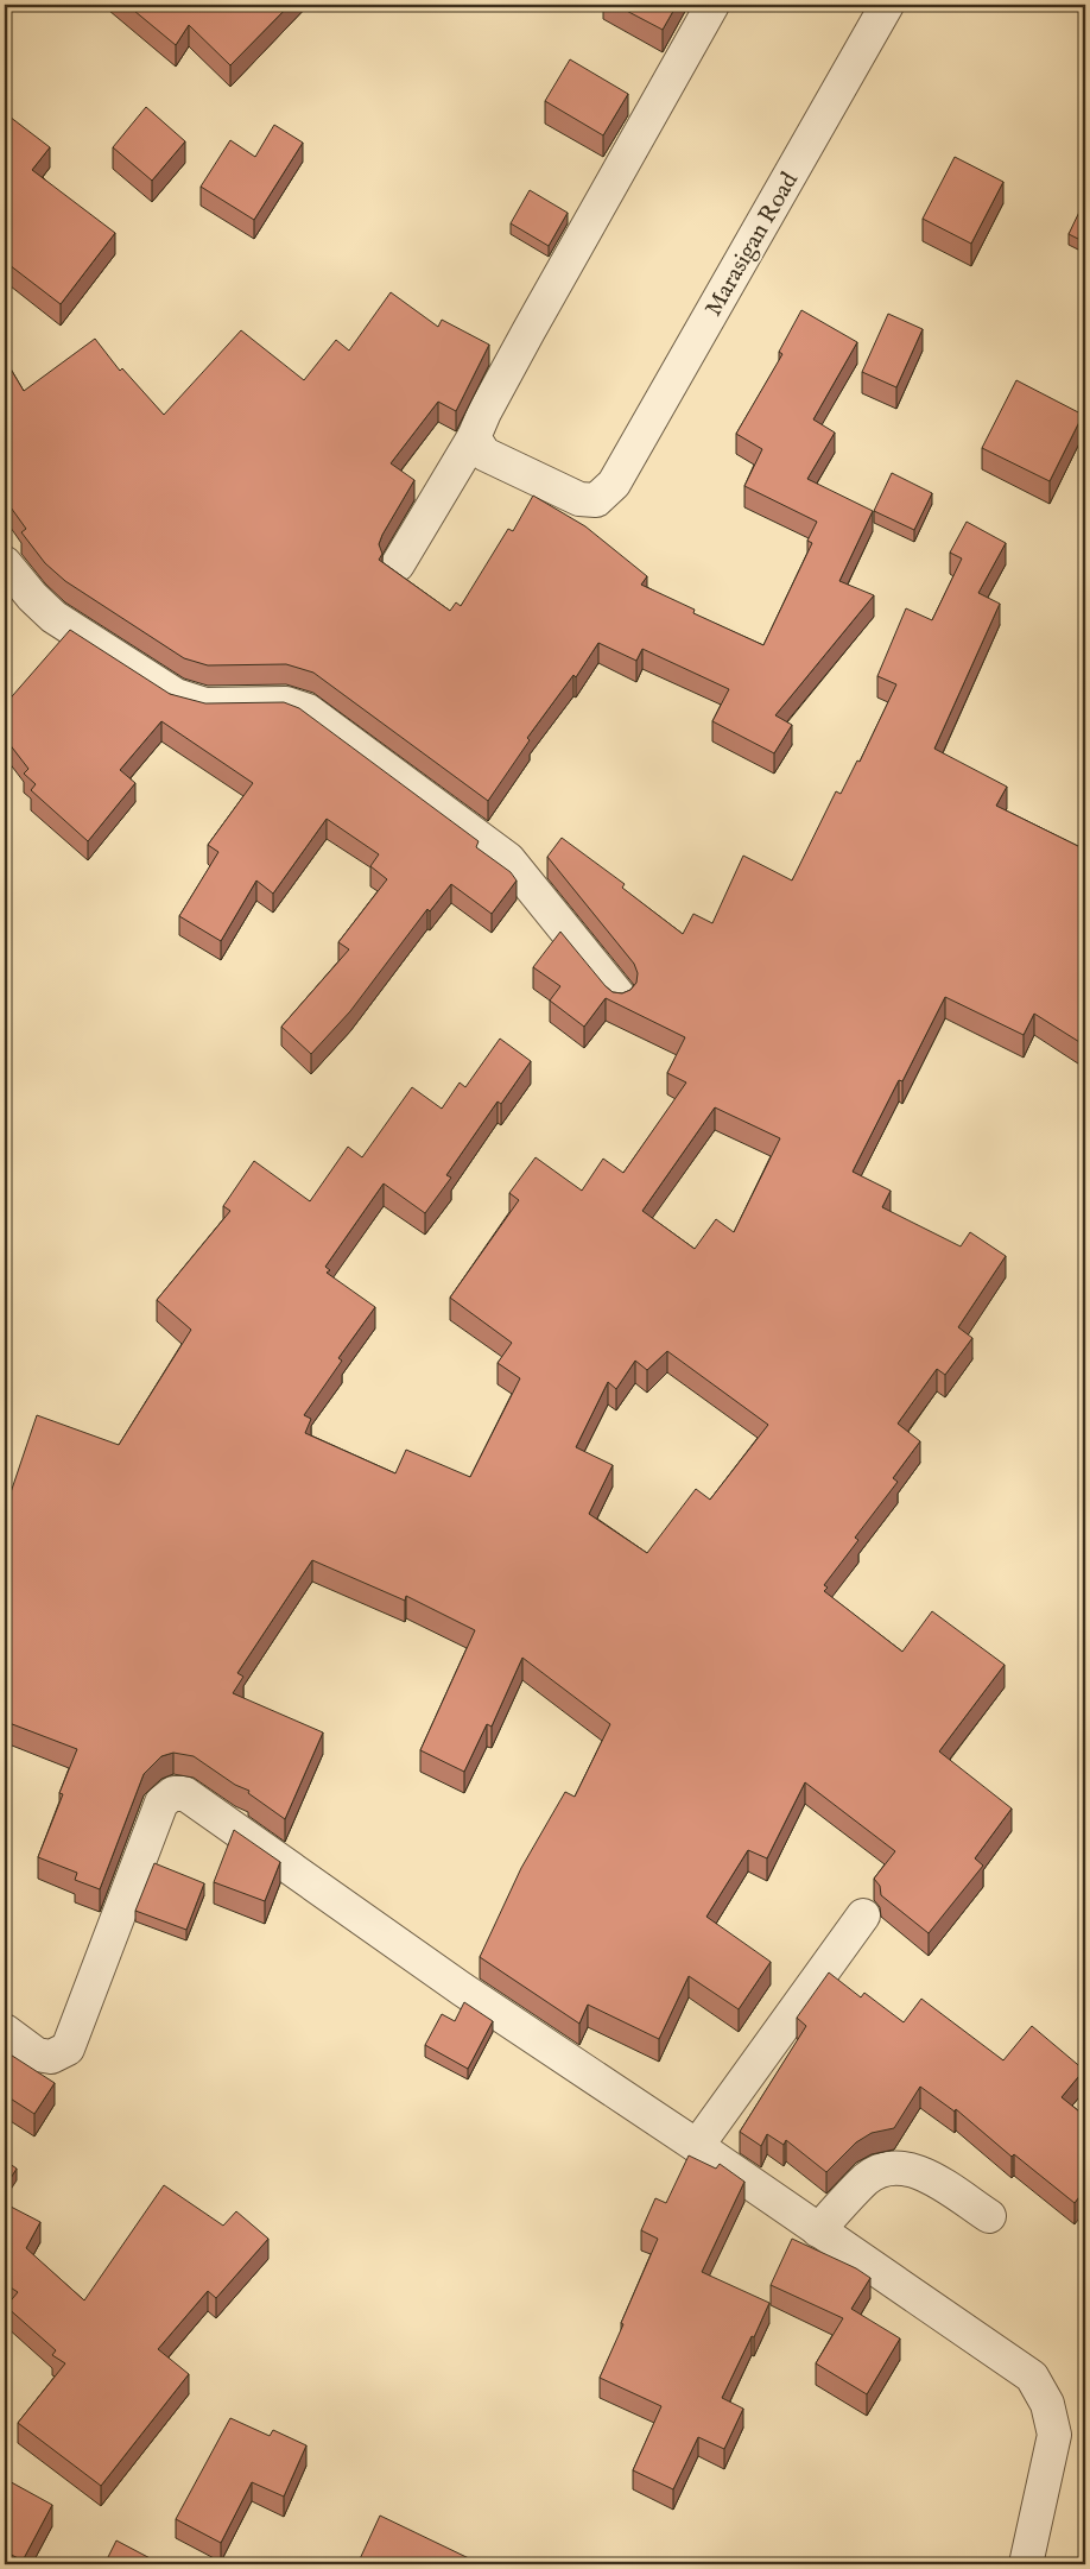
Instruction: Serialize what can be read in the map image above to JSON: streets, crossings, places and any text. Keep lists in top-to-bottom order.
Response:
{
  "streets": {
    "street": ["Marasigan Road"]
  }
}
